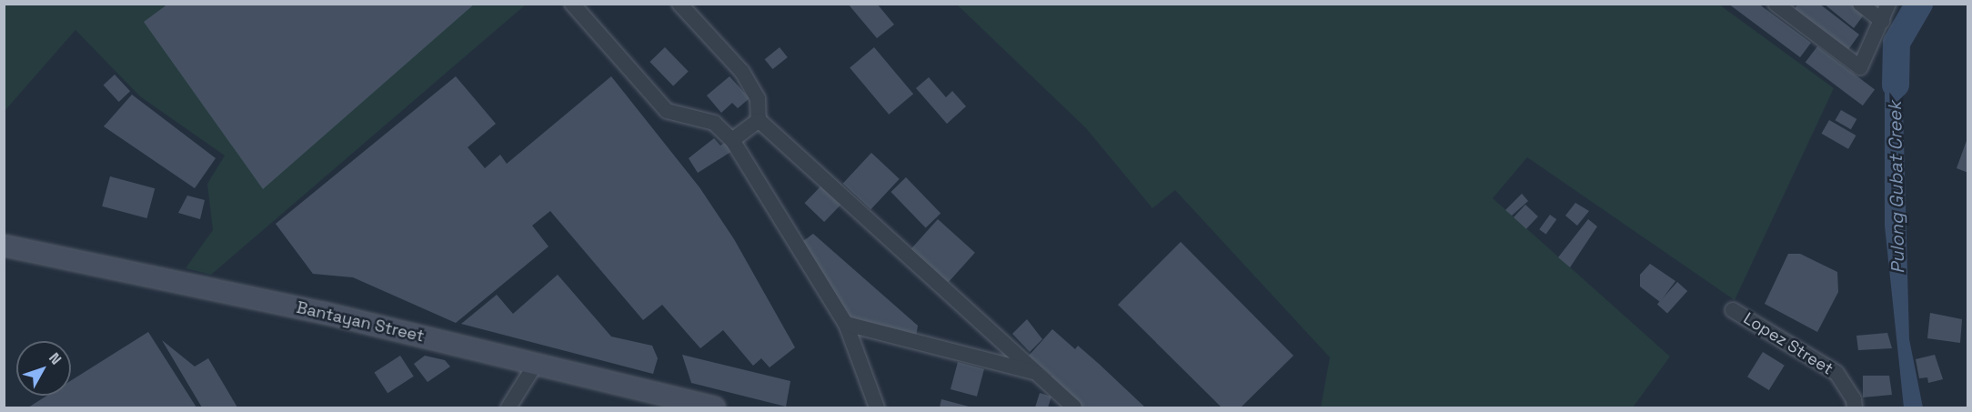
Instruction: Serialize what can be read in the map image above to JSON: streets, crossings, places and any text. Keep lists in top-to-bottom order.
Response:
{
  "streets": {
    "main road": ["Bantayan Street"],
    "street": ["Lopez Street"]
  },
  "water": ["Pulong Gubat Creek"],
  "north": "top right"
}
